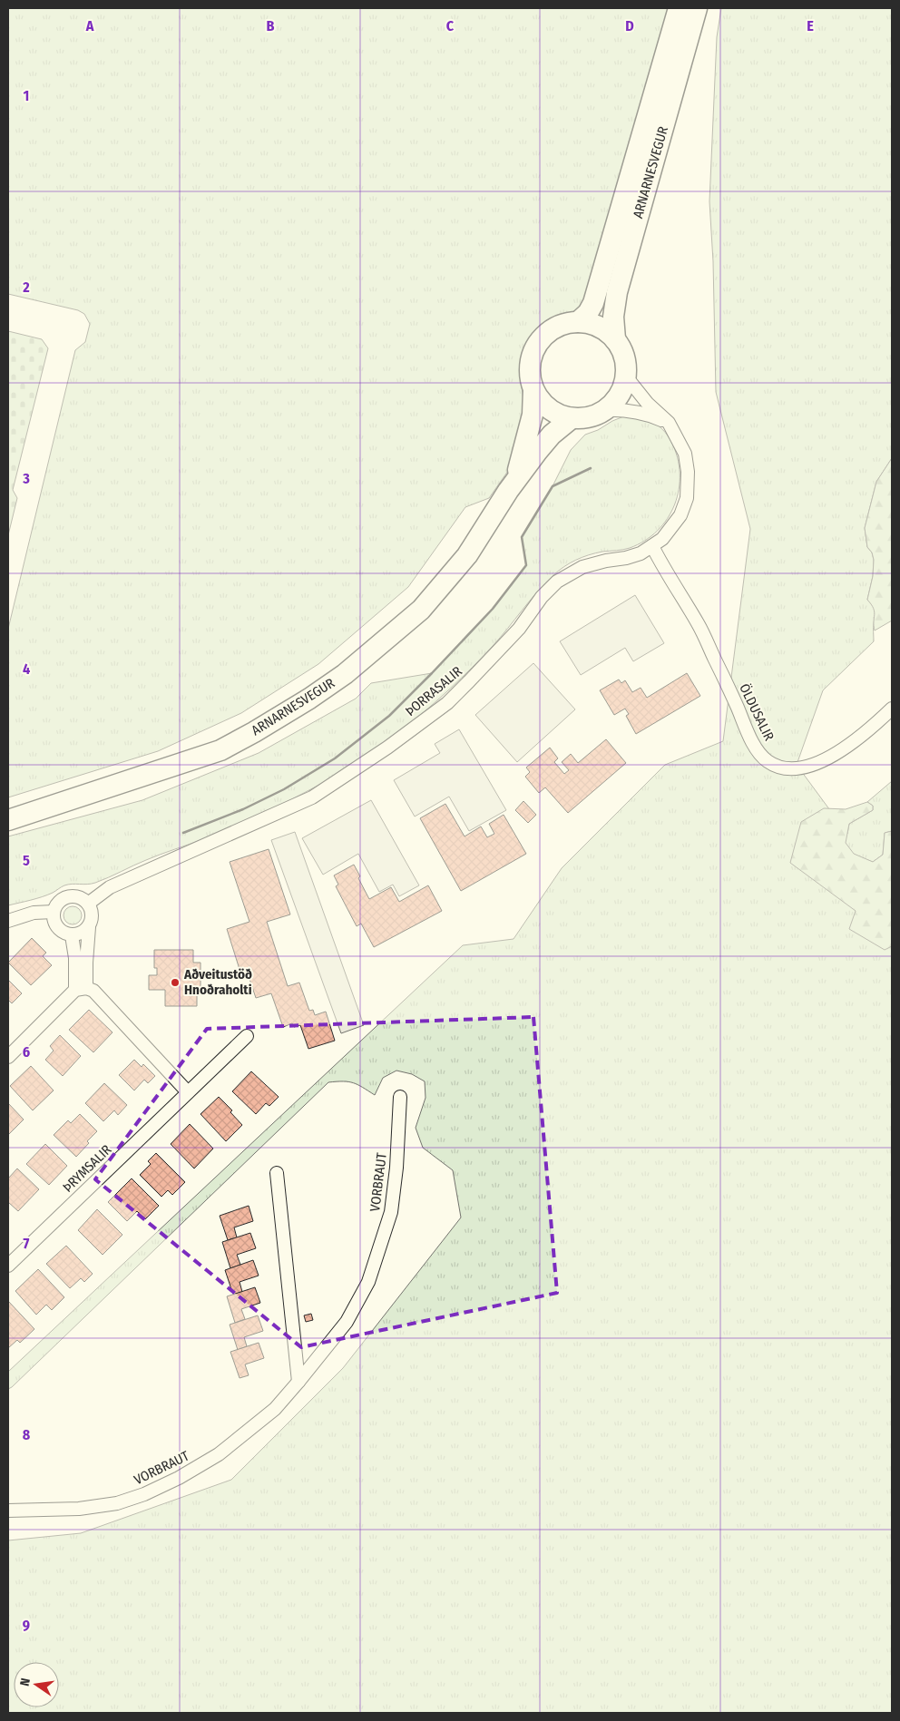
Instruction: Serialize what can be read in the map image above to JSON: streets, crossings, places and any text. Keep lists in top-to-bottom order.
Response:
{
  "streets": {
    "main road": ["ARNARNESVEGUR"],
    "street": [
      "ÞORRASALIR",
      "ÖLDUSALIR",
      "ÞRYMSALIR",
      "VORBRAUT"
    ]
  },
  "crossings": [
    ["ARNARNESVEGUR", "ÞORRASALIR"],
    ["ÞORRASALIR", "ÖLDUSALIR"]
  ],
  "places": ["Aðveitustöð Hnoðraholti"],
  "north": "left",
  "grid": {
    "columns": [
      "A",
      "B",
      "C",
      "D",
      "E"
    ],
    "rows": [
      "1",
      "2",
      "3",
      "4",
      "5",
      "6",
      "7",
      "8",
      "9"
    ]
  }
}
